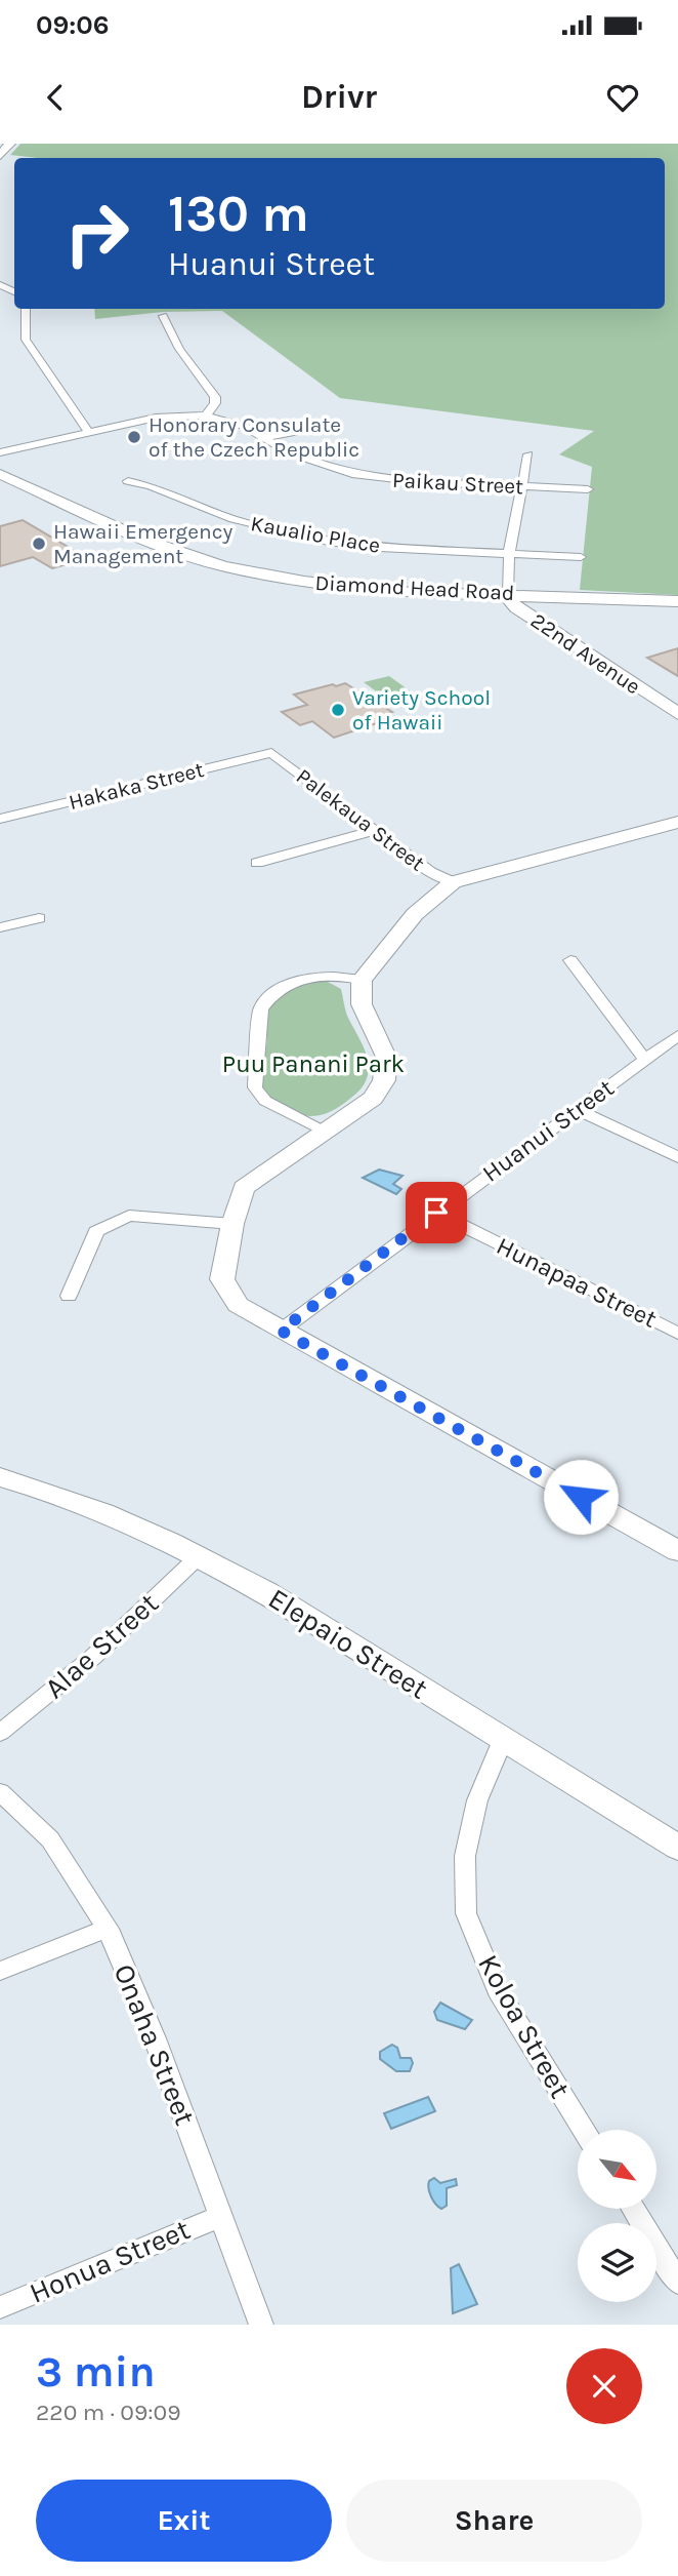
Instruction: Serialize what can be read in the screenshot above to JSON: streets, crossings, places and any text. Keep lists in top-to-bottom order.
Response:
{
  "streets": {
    "street": [
      "Paikau Street",
      "Kaualio Place",
      "Diamond Head Road",
      "22nd Avenue",
      "Hakaka Street",
      "Palekaua Street",
      "Huanui Street",
      "Hunapaa Street",
      "Elepaio Street",
      "Alae Street",
      "Koloa Street",
      "Onaha Street",
      "Honua Street"
    ]
  },
  "crossings": [
    ["Paikau Street", "22nd Avenue"],
    ["Kaualio Place", "22nd Avenue"],
    ["Diamond Head Road", "22nd Avenue"],
    ["Hakaka Street", "Palekaua Street"],
    ["Huanui Street", "Hunapaa Street"],
    ["Elepaio Street", "Alae Street"],
    ["Elepaio Street", "Koloa Street"],
    ["Onaha Street", "Honua Street"]
  ],
  "parks": ["Puu Panani Park"],
  "places": ["Honorary Consulate of the Czech Republic", "Hawaii Emergency Management", "Variety School of Hawaii"],
  "north": "bottom right",
  "page": {
    "status": "09:06",
    "header": "Drivr",
    "turn": ["130 m", "Huanui Street"],
    "heading": ["3 min", "220 m · 09:09"],
    "buttons": ["Exit", "Share"]
  }
}
